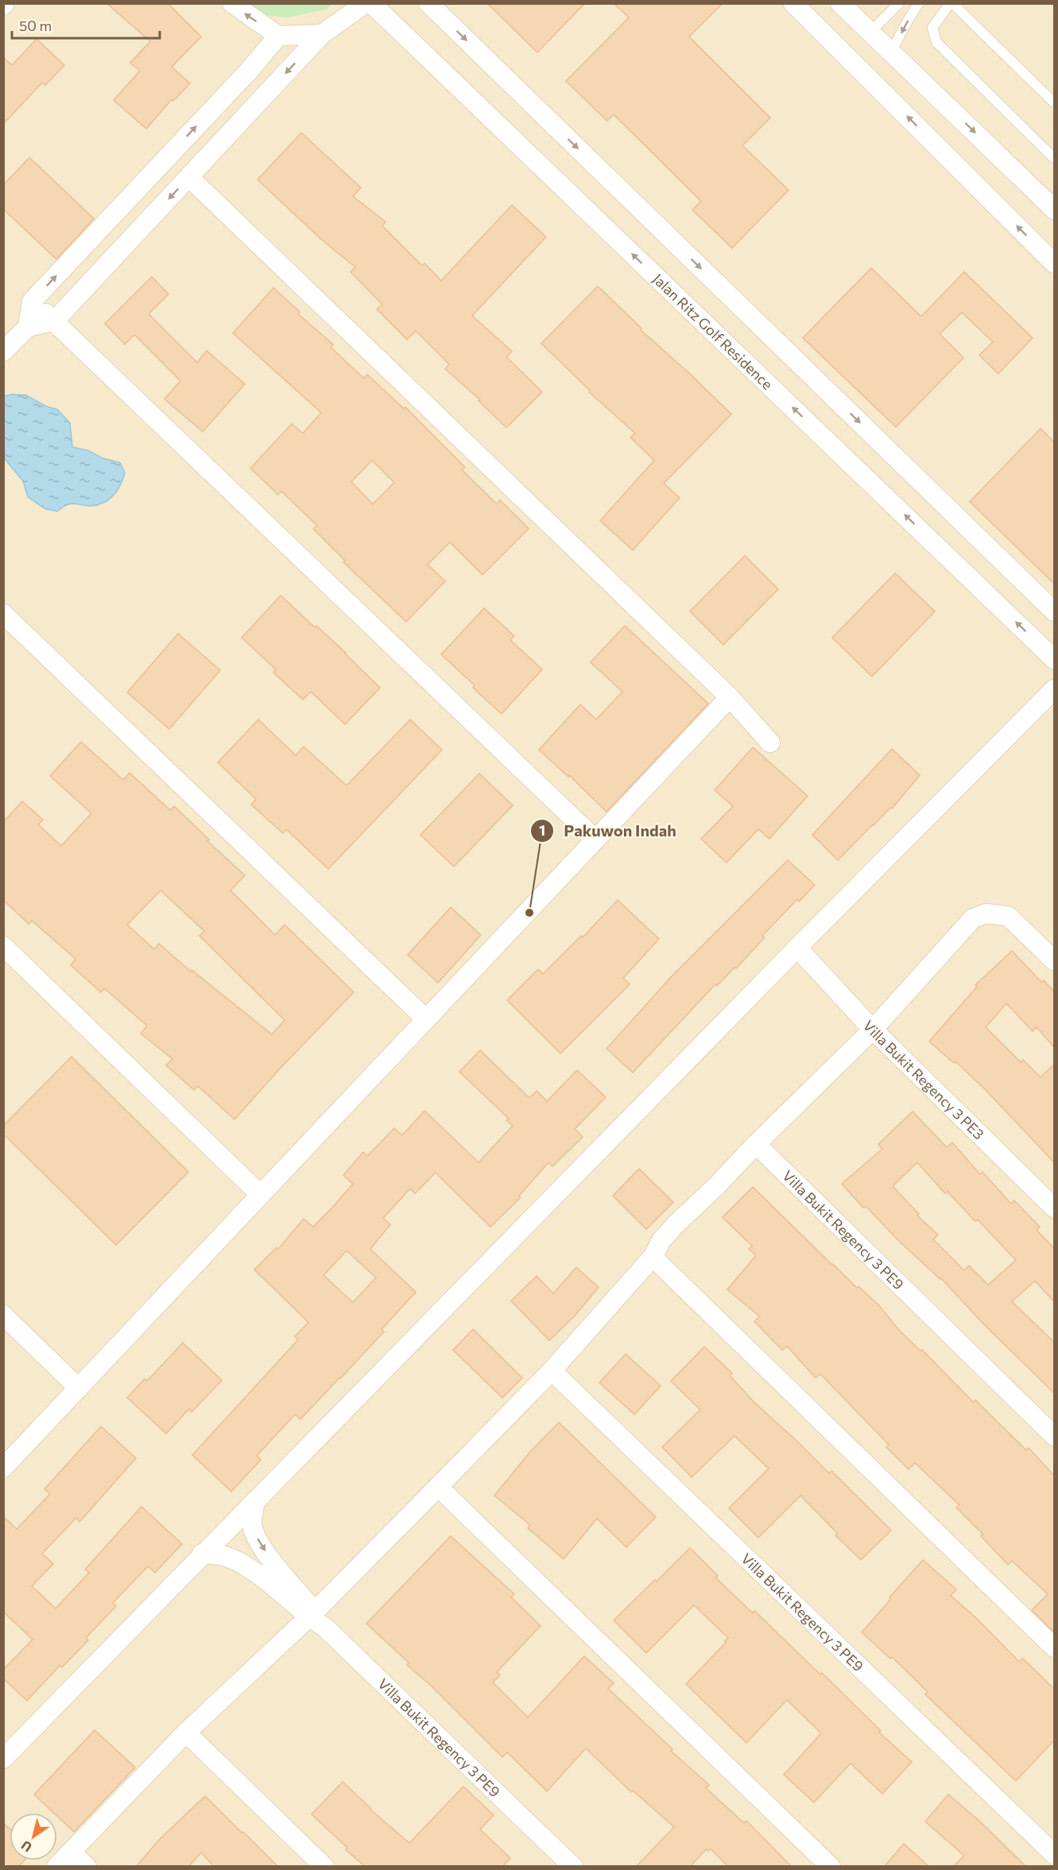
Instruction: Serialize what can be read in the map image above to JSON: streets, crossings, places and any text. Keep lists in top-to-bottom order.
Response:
{
  "streets": {
    "street": ["Jalan Ritz Golf Residence", "Villa Bukit Regency 3 PE3", "Villa Bukit Regency 3 PE9"]
  },
  "places": ["Pakuwon Indah"],
  "scale_bar": "50 m",
  "north": "bottom left"
}
